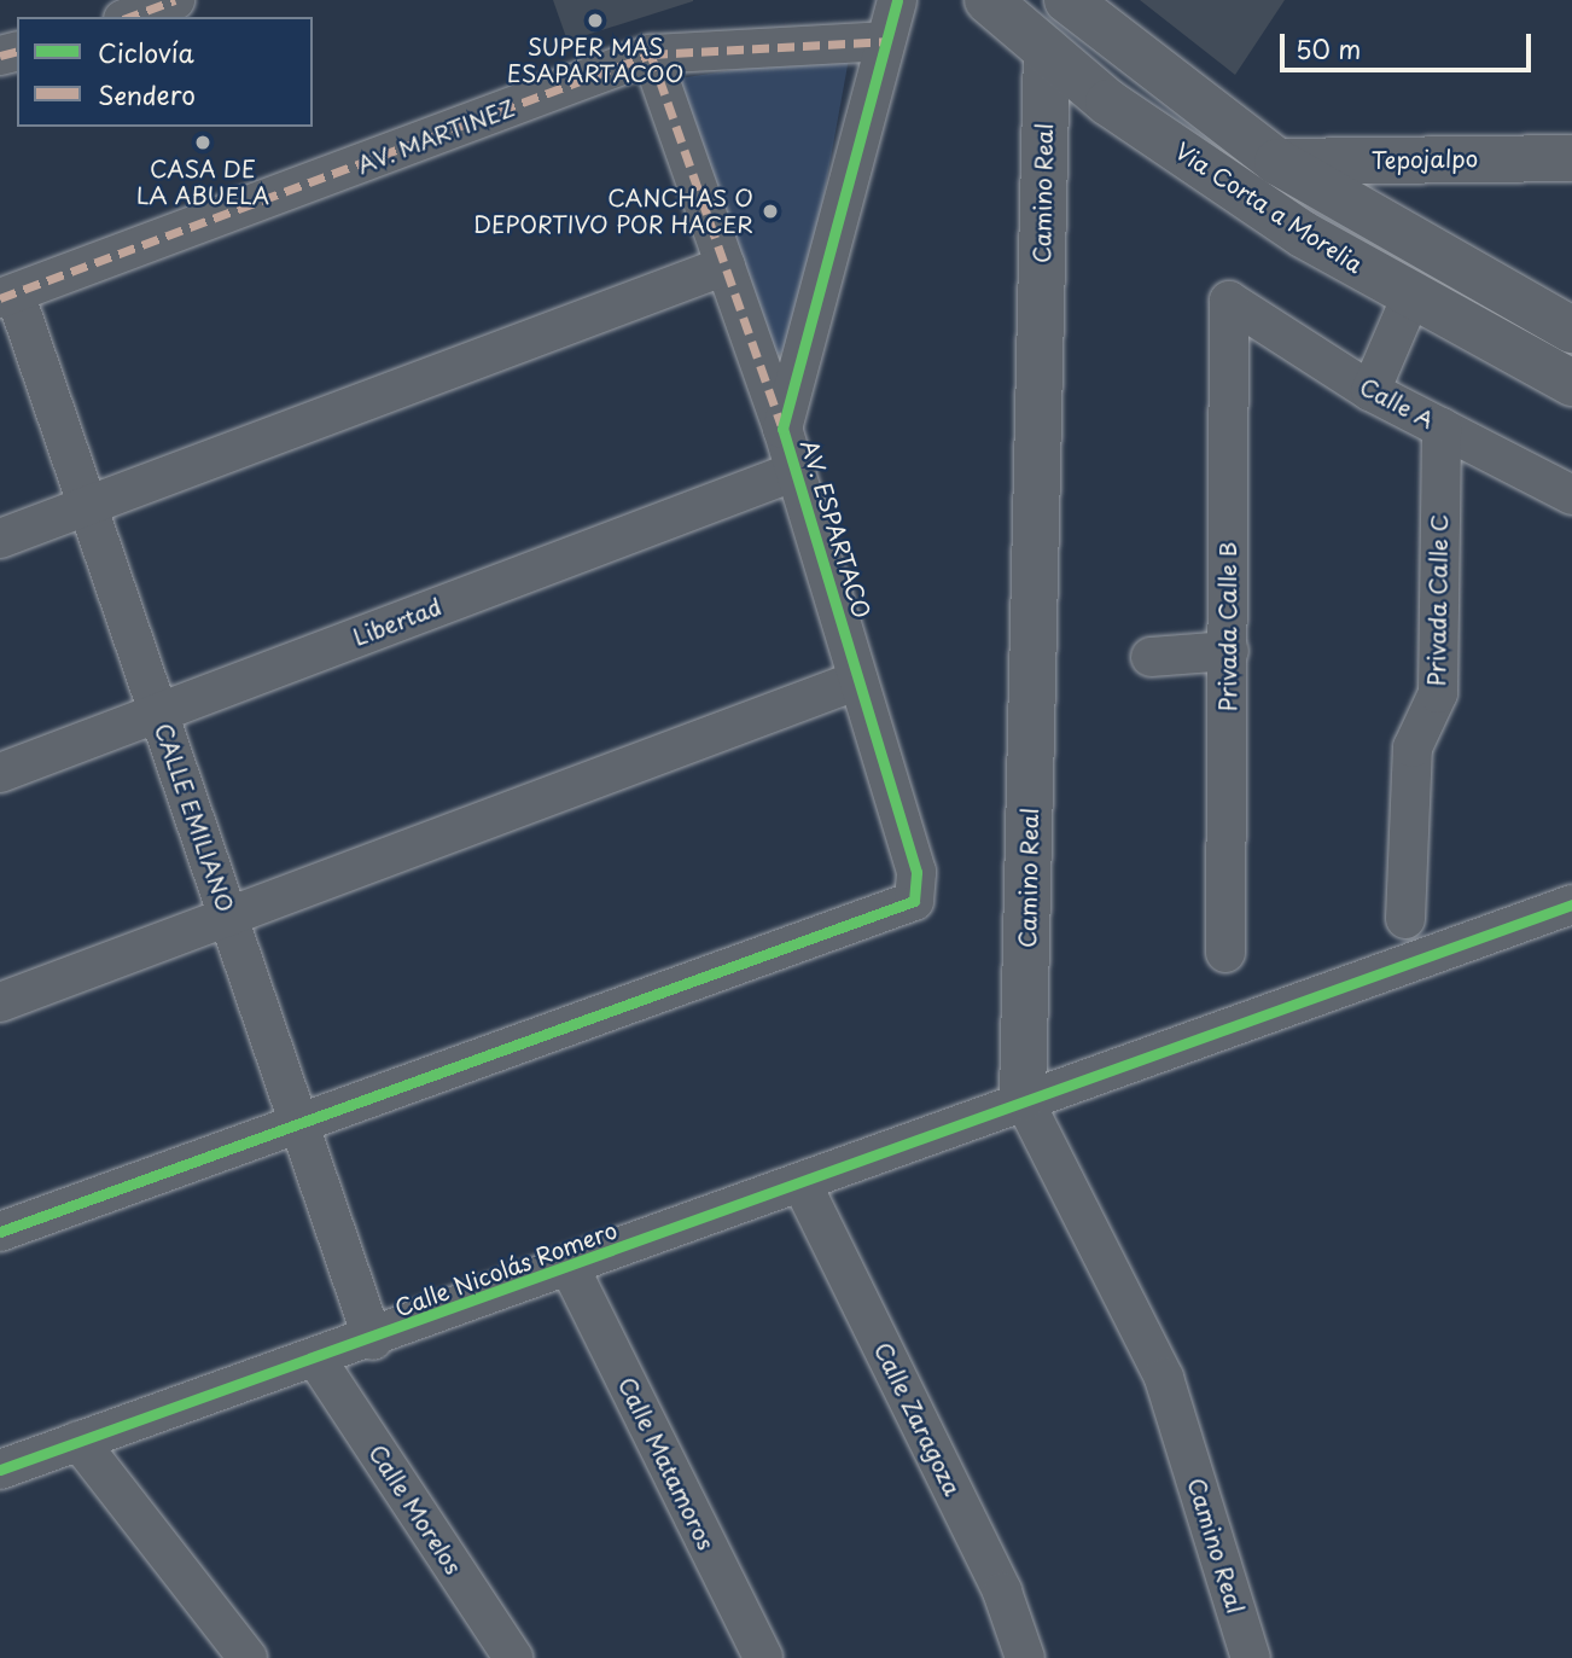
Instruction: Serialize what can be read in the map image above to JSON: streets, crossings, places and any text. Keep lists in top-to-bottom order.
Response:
{
  "streets": {
    "street": [
      "AV. MARTINEZ",
      "Tepojalpo",
      "Camino Real",
      "Via Corta a Morelia",
      "Calle A",
      "AV. ESPARTACO",
      "Privada Calle C",
      "Libertad",
      "Privada Calle B",
      "CALLE EMILIANO",
      "Calle Nicolás Romero",
      "Calle Zaragoza",
      "Calle Matamoros",
      "Calle Morelos"
    ]
  },
  "crossings": [
    ["AV. MARTINEZ", "AV. ESPARTACO"],
    ["AV. MARTINEZ", "CALLE EMILIANO"],
    ["Tepojalpo", "Via Corta a Morelia"],
    ["Camino Real", "Via Corta a Morelia"],
    ["Camino Real", "Calle Nicolás Romero"],
    ["Calle A", "Privada Calle C"],
    ["Calle A", "Privada Calle B"],
    ["AV. ESPARTACO", "Libertad"],
    ["AV. ESPARTACO", "CALLE EMILIANO"],
    ["Libertad", "CALLE EMILIANO"],
    ["CALLE EMILIANO", "Calle Nicolás Romero"],
    ["Calle Nicolás Romero", "Calle Zaragoza"],
    ["Calle Nicolás Romero", "Calle Matamoros"],
    ["Calle Nicolás Romero", "Calle Morelos"]
  ],
  "places": ["SUPER MAS ESAPARTACOO", "CASA DE LA ABUELA", "CANCHAS O DEPORTIVO POR HACER"],
  "legend": ["Ciclovía", "Sendero"],
  "scale_bar": "50 m"
}
